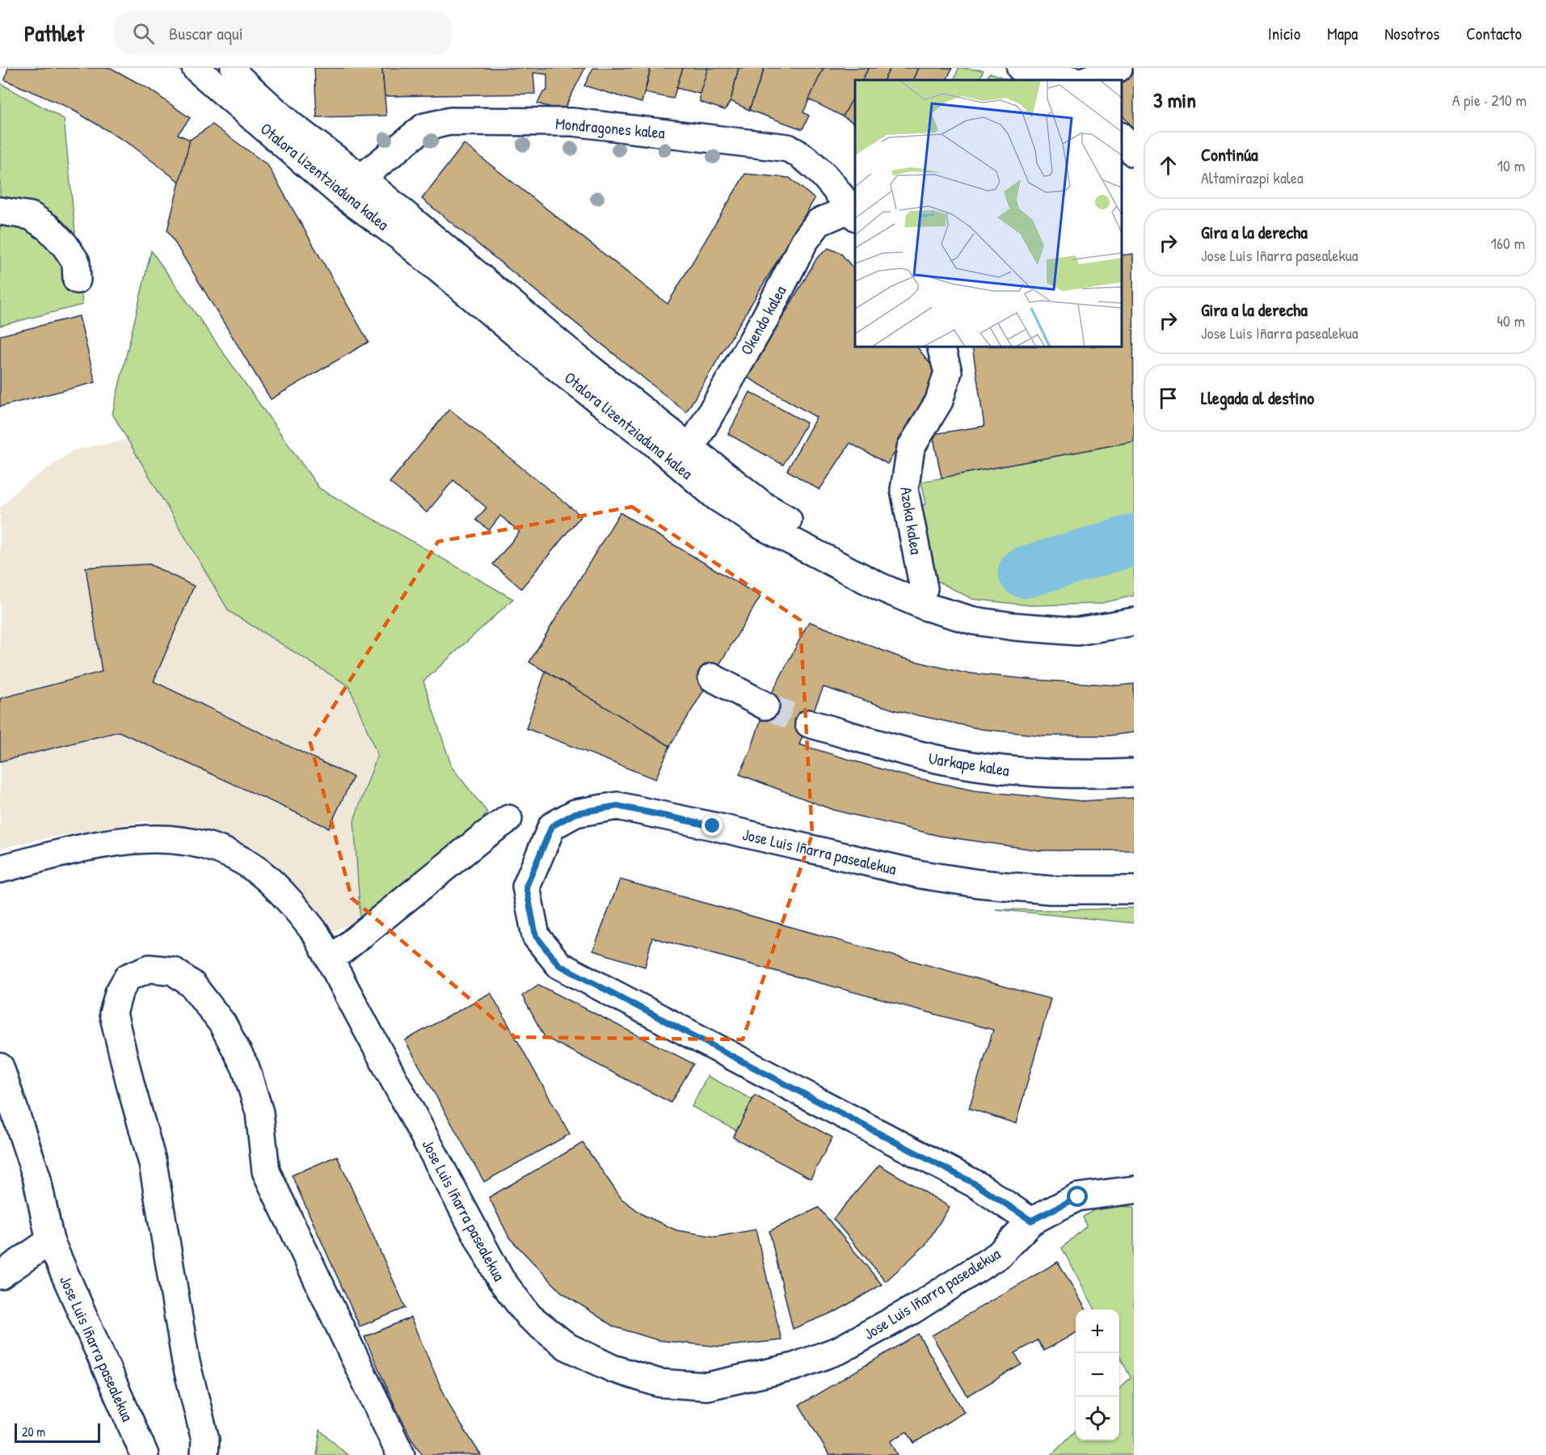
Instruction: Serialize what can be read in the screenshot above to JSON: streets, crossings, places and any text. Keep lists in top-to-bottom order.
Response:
{
  "streets": {
    "street": [
      "Mondragones kalea",
      "Otalora lizentziaduna kalea",
      "Okendo kalea",
      "Azoka kalea",
      "Uarkape kalea",
      "Jose Luis Iñarra pasealekua"
    ]
  },
  "crossings": [
    ["Mondragones kalea", "Otalora lizentziaduna kalea"],
    ["Mondragones kalea", "Okendo kalea"],
    ["Otalora lizentziaduna kalea", "Okendo kalea"],
    ["Otalora lizentziaduna kalea", "Azoka kalea"]
  ],
  "scale_bar": "20 m",
  "page": {
    "header": "Pathlet",
    "search": "Buscar aquí",
    "nav": [
      "Inicio",
      "Mapa",
      "Nosotros",
      "Contacto"
    ],
    "heading": ["3 min", "A pie · 210 m"],
    "list": [
      ["Continúa", "Altamirazpi kalea", "10 m"],
      ["Gira a la derecha", "Jose Luis Iñarra pasealekua", "160 m"],
      ["Gira a la derecha", "Jose Luis Iñarra pasealekua", "40 m"],
      "Llegada al destino"
    ],
    "map_buttons": ["+", "−"],
    "scale": "20 m"
  }
}
